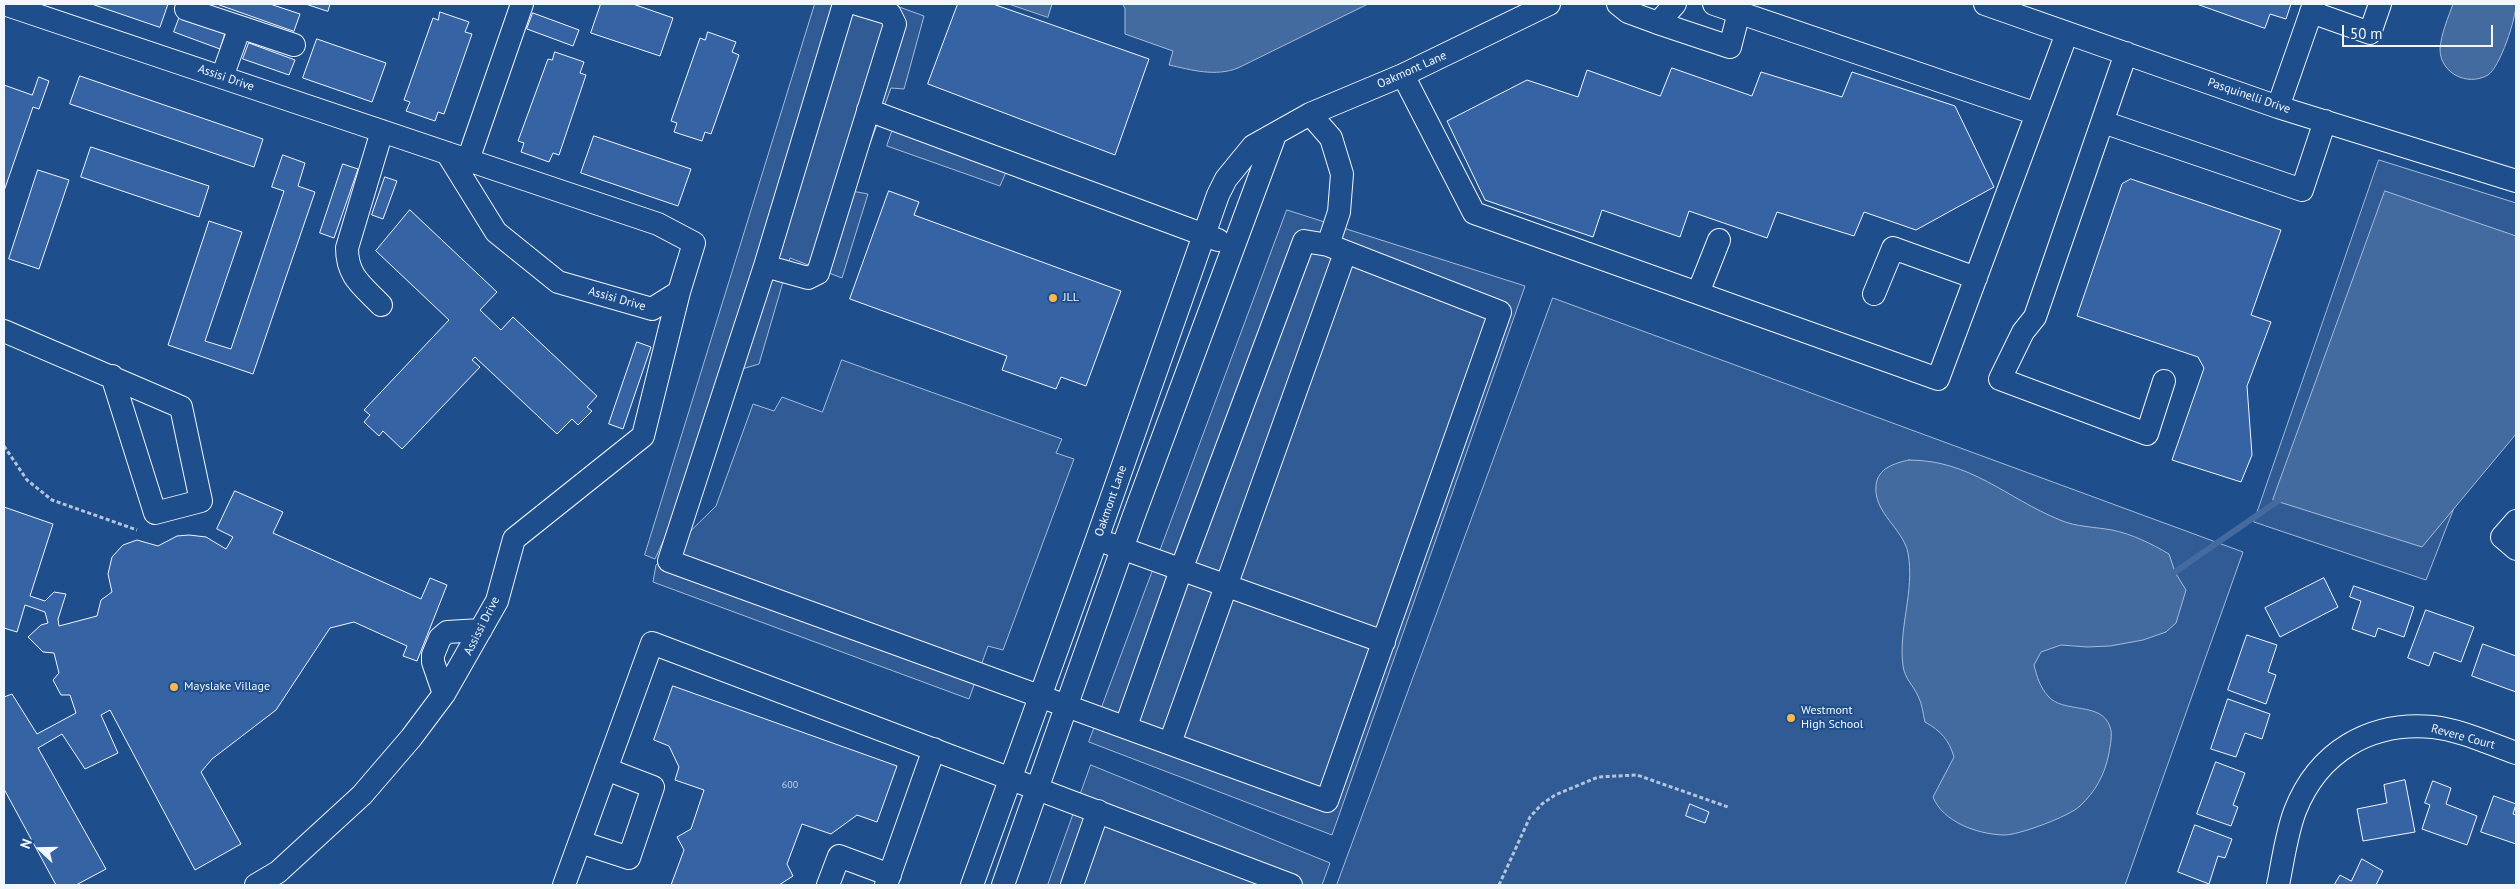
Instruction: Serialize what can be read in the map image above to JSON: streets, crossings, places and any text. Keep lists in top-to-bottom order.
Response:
{
  "streets": {
    "street": [
      "Oakmont Lane",
      "Assisi Drive",
      "Pasquinelli Drive",
      "Assissi Drive",
      "Revere Court"
    ]
  },
  "crossings": [
    ["Assisi Drive", "Assissi Drive"]
  ],
  "places": ["JLL", "Mayslake Village", "Westmont High School"],
  "house_numbers": ["600"],
  "scale_bar": "50 m",
  "north": "left"
}
